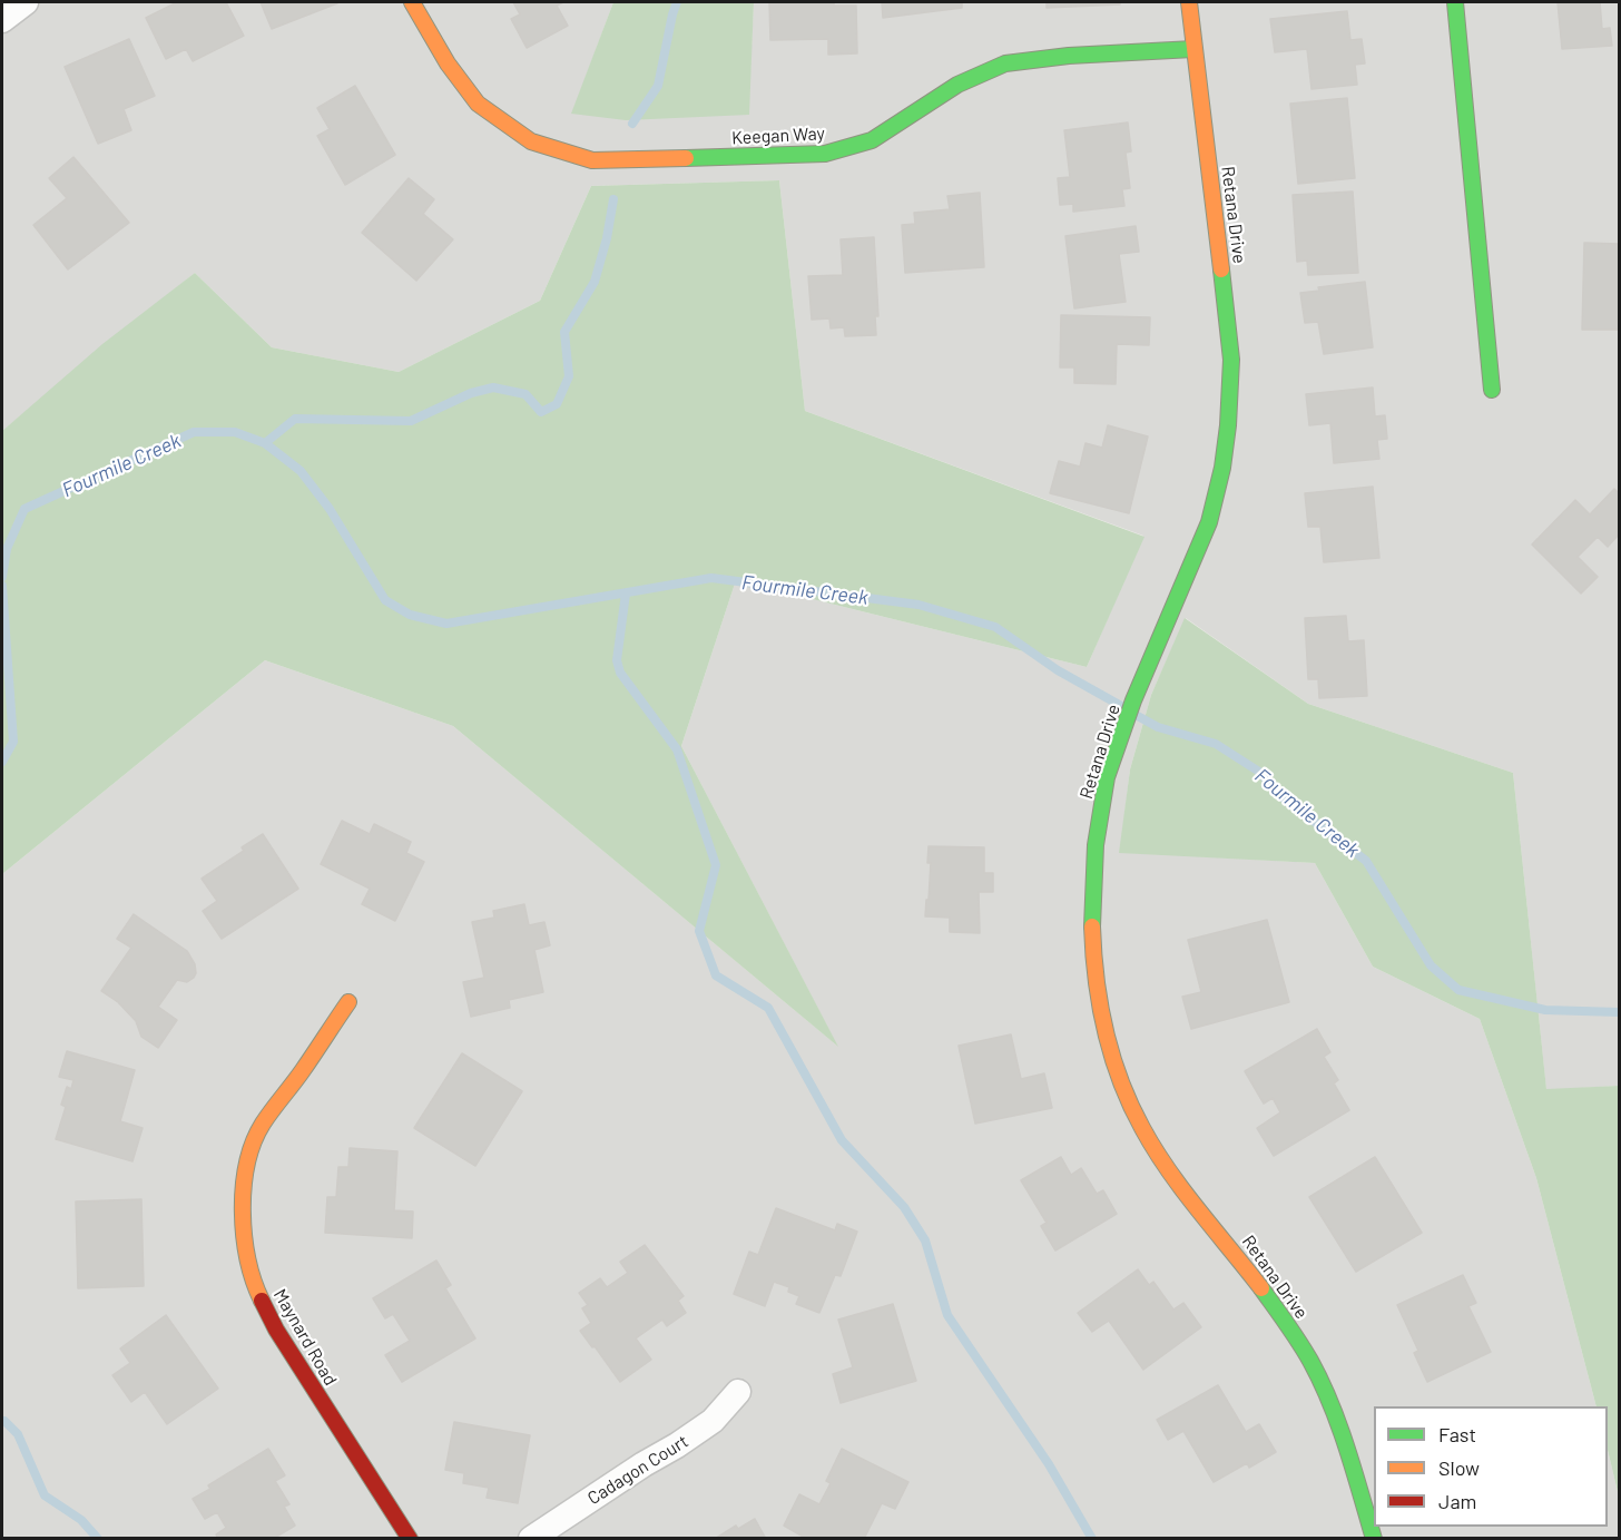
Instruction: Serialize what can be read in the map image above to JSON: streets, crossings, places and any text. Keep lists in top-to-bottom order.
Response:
{
  "streets": {
    "street": [
      "Keegan Way",
      "Retana Drive",
      "Maynard Road",
      "Cadagon Court"
    ]
  },
  "crossings": [
    ["Keegan Way", "Retana Drive"]
  ],
  "water": ["Fourmile Creek"],
  "legend": ["Fast", "Slow", "Jam"]
}
